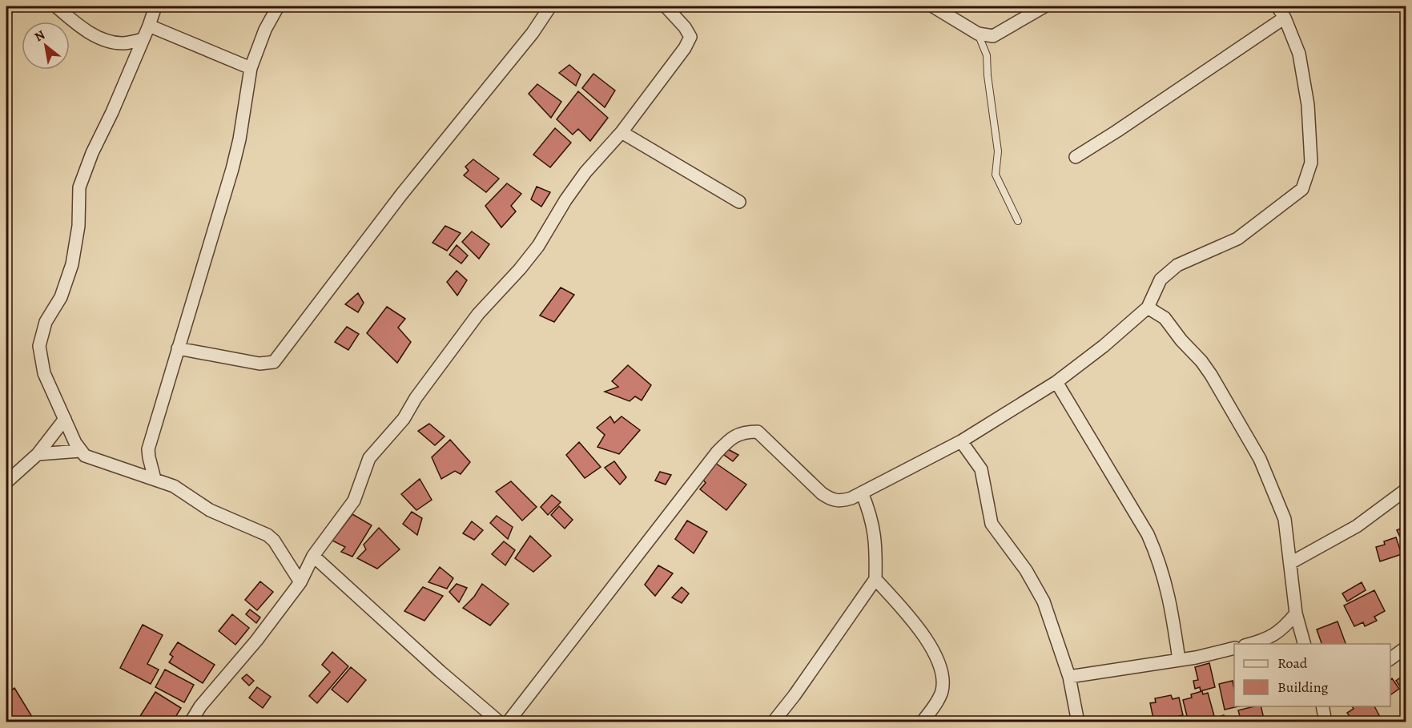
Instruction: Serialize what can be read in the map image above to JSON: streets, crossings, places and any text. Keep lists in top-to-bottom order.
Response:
{
  "legend": ["Road", "Building"],
  "north": "top left"
}
